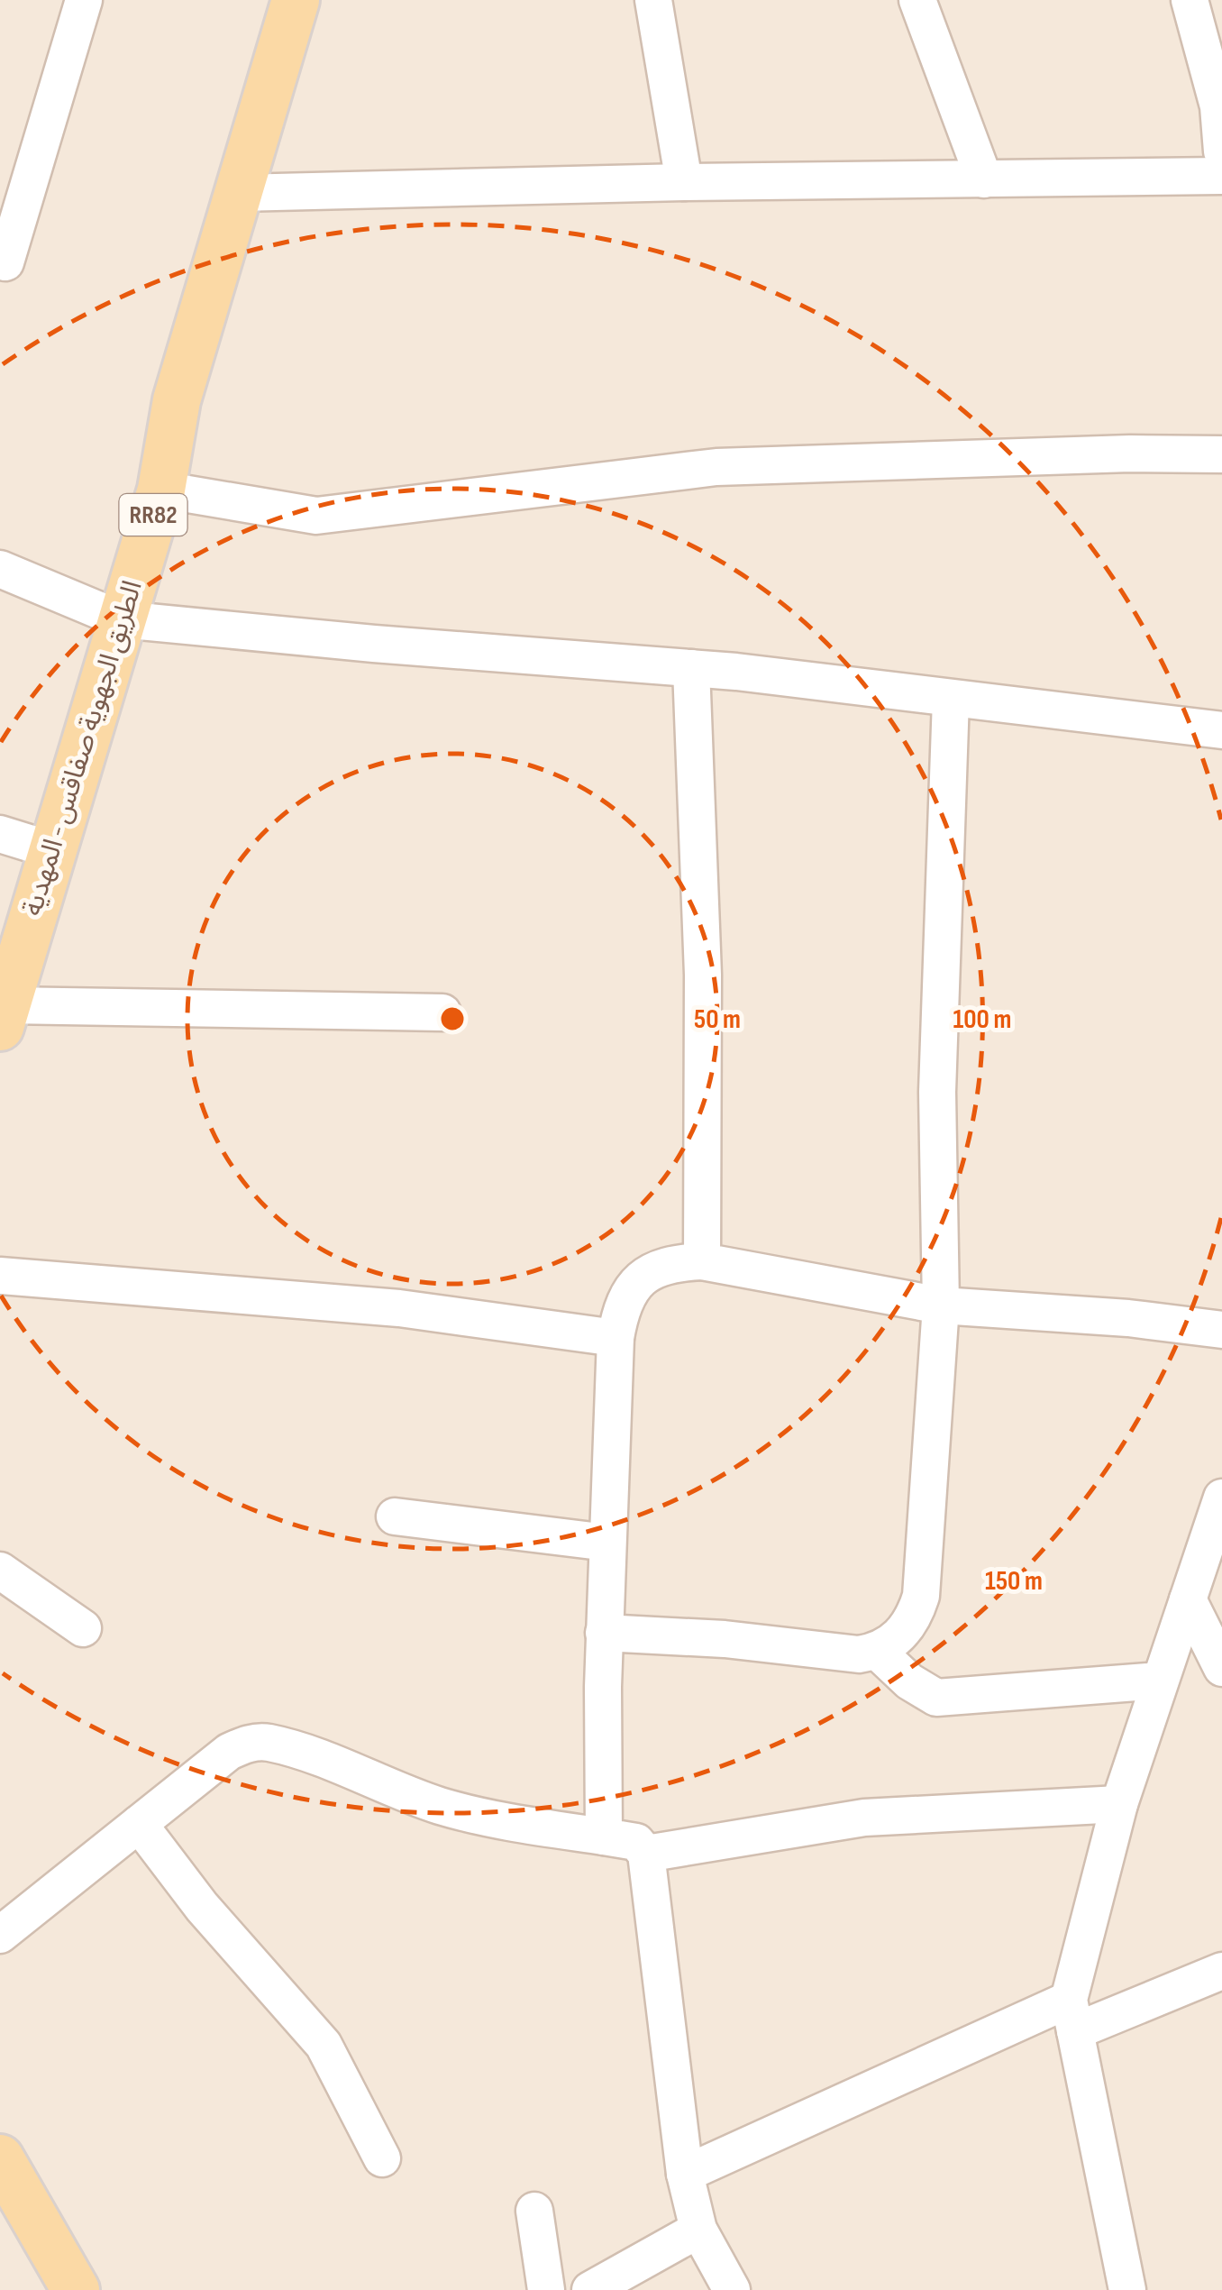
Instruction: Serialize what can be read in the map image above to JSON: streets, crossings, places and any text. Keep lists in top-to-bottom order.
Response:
{
  "streets": {
    "main road": ["RR82", "الطريق الجهوية صفاقس - المهدية"]
  },
  "rings": ["50 m", "100 m", "150 m"]
}
